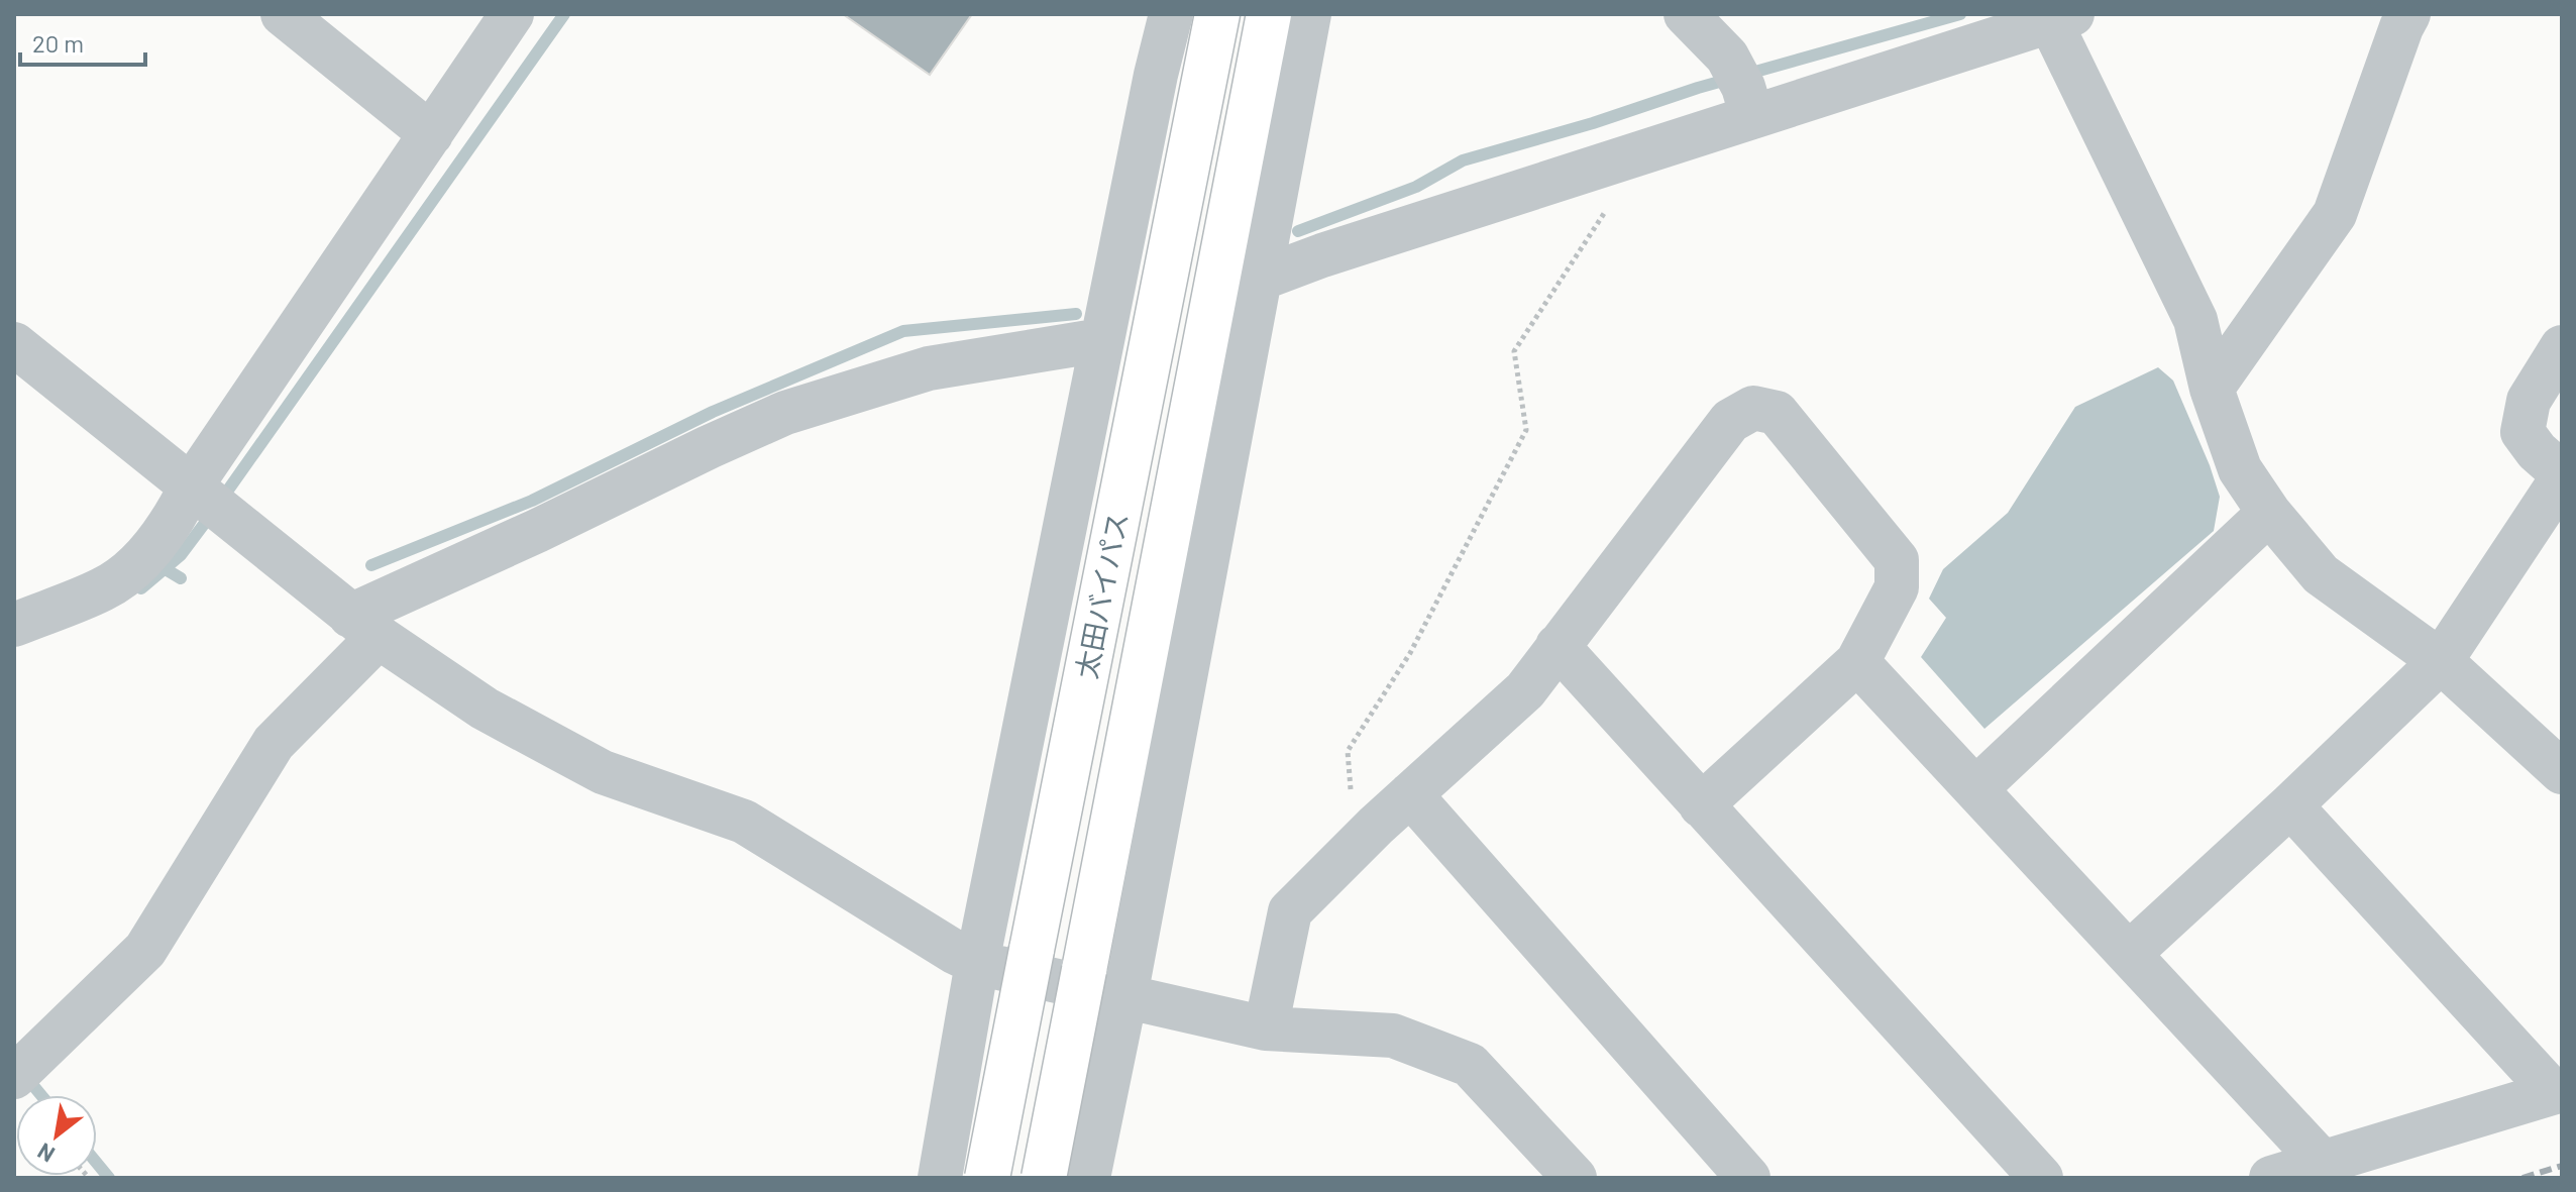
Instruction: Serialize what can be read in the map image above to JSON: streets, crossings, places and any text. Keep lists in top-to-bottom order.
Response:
{
  "streets": {
    "highway": ["太田バイパス"]
  },
  "scale_bar": "20 m",
  "north": "bottom left"
}
